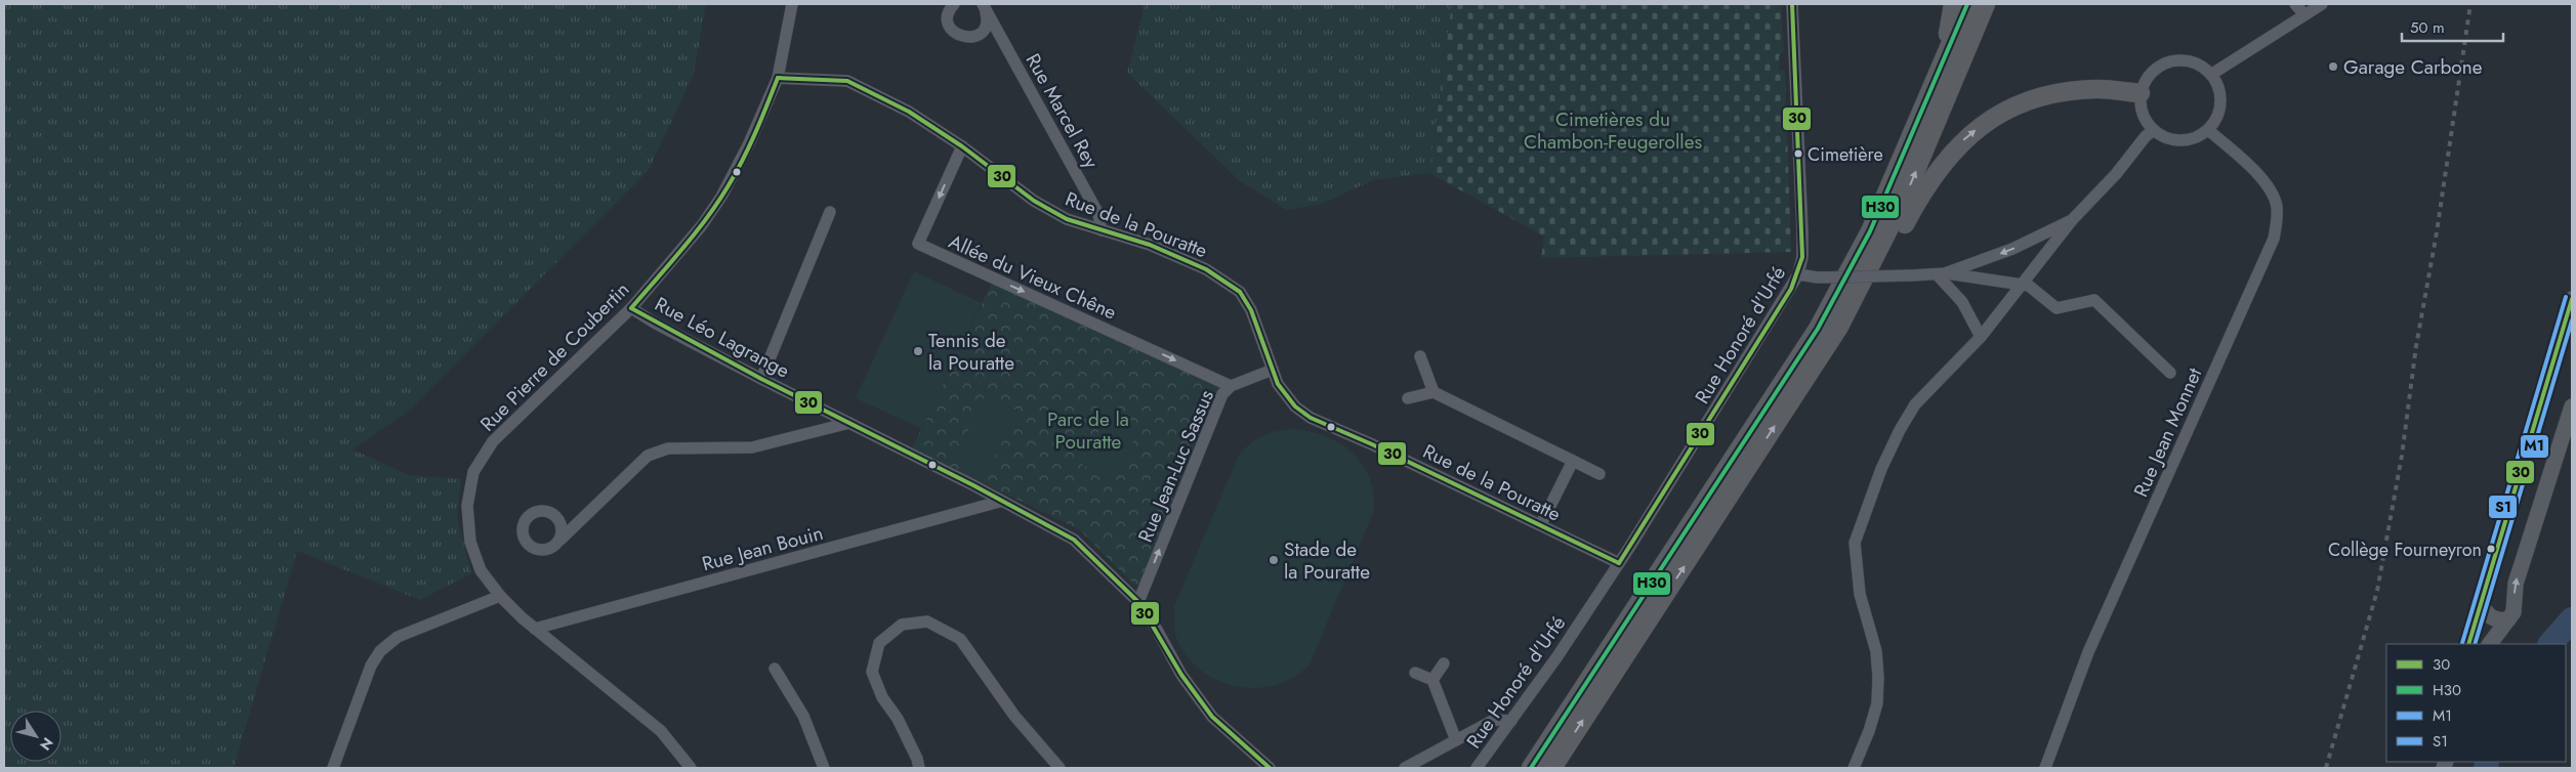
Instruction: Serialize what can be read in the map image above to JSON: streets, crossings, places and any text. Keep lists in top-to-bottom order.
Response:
{
  "streets": {
    "street": [
      "Rue Marcel Rey",
      "Rue de la Pouratte",
      "Allée du Vieux Chêne",
      "Rue Honoré d'Urfé",
      "Rue Léo Lagrange",
      "Rue Pierre de Coubertin",
      "Rue Jean Monnet",
      "Rue Jean-Luc Sassus",
      "Rue Jean Bouin"
    ]
  },
  "crossings": [
    ["Rue Marcel Rey", "Rue de la Pouratte"],
    ["Rue de la Pouratte", "Allée du Vieux Chêne"],
    ["Rue de la Pouratte", "Rue Honoré d'Urfé"],
    ["Rue de la Pouratte", "Rue Pierre de Coubertin"],
    ["Rue de la Pouratte", "Rue Jean-Luc Sassus"],
    ["Allée du Vieux Chêne", "Rue Jean-Luc Sassus"],
    ["Rue Léo Lagrange", "Rue Pierre de Coubertin"],
    ["Rue Léo Lagrange", "Rue Jean-Luc Sassus"],
    ["Rue Léo Lagrange", "Rue Jean Bouin"],
    ["Rue Pierre de Coubertin", "Rue Jean Bouin"]
  ],
  "one_way": ["Rue Jean-Luc Sassus"],
  "parks": ["Cimetières du Chambon-Feugerolles", "Parc de la Pouratte"],
  "places": [
    "Garage Carbone",
    "Cimetière",
    "Tennis de la Pouratte",
    "Collège Fourneyron",
    "Stade de la Pouratte"
  ],
  "lines": [
    "transit line 30",
    "transit line H30",
    "transit line S1",
    "transit line M1"
  ],
  "legend": [
    "30",
    "H30",
    "M1",
    "S1"
  ],
  "scale_bar": "50 m",
  "north": "bottom right"
}
